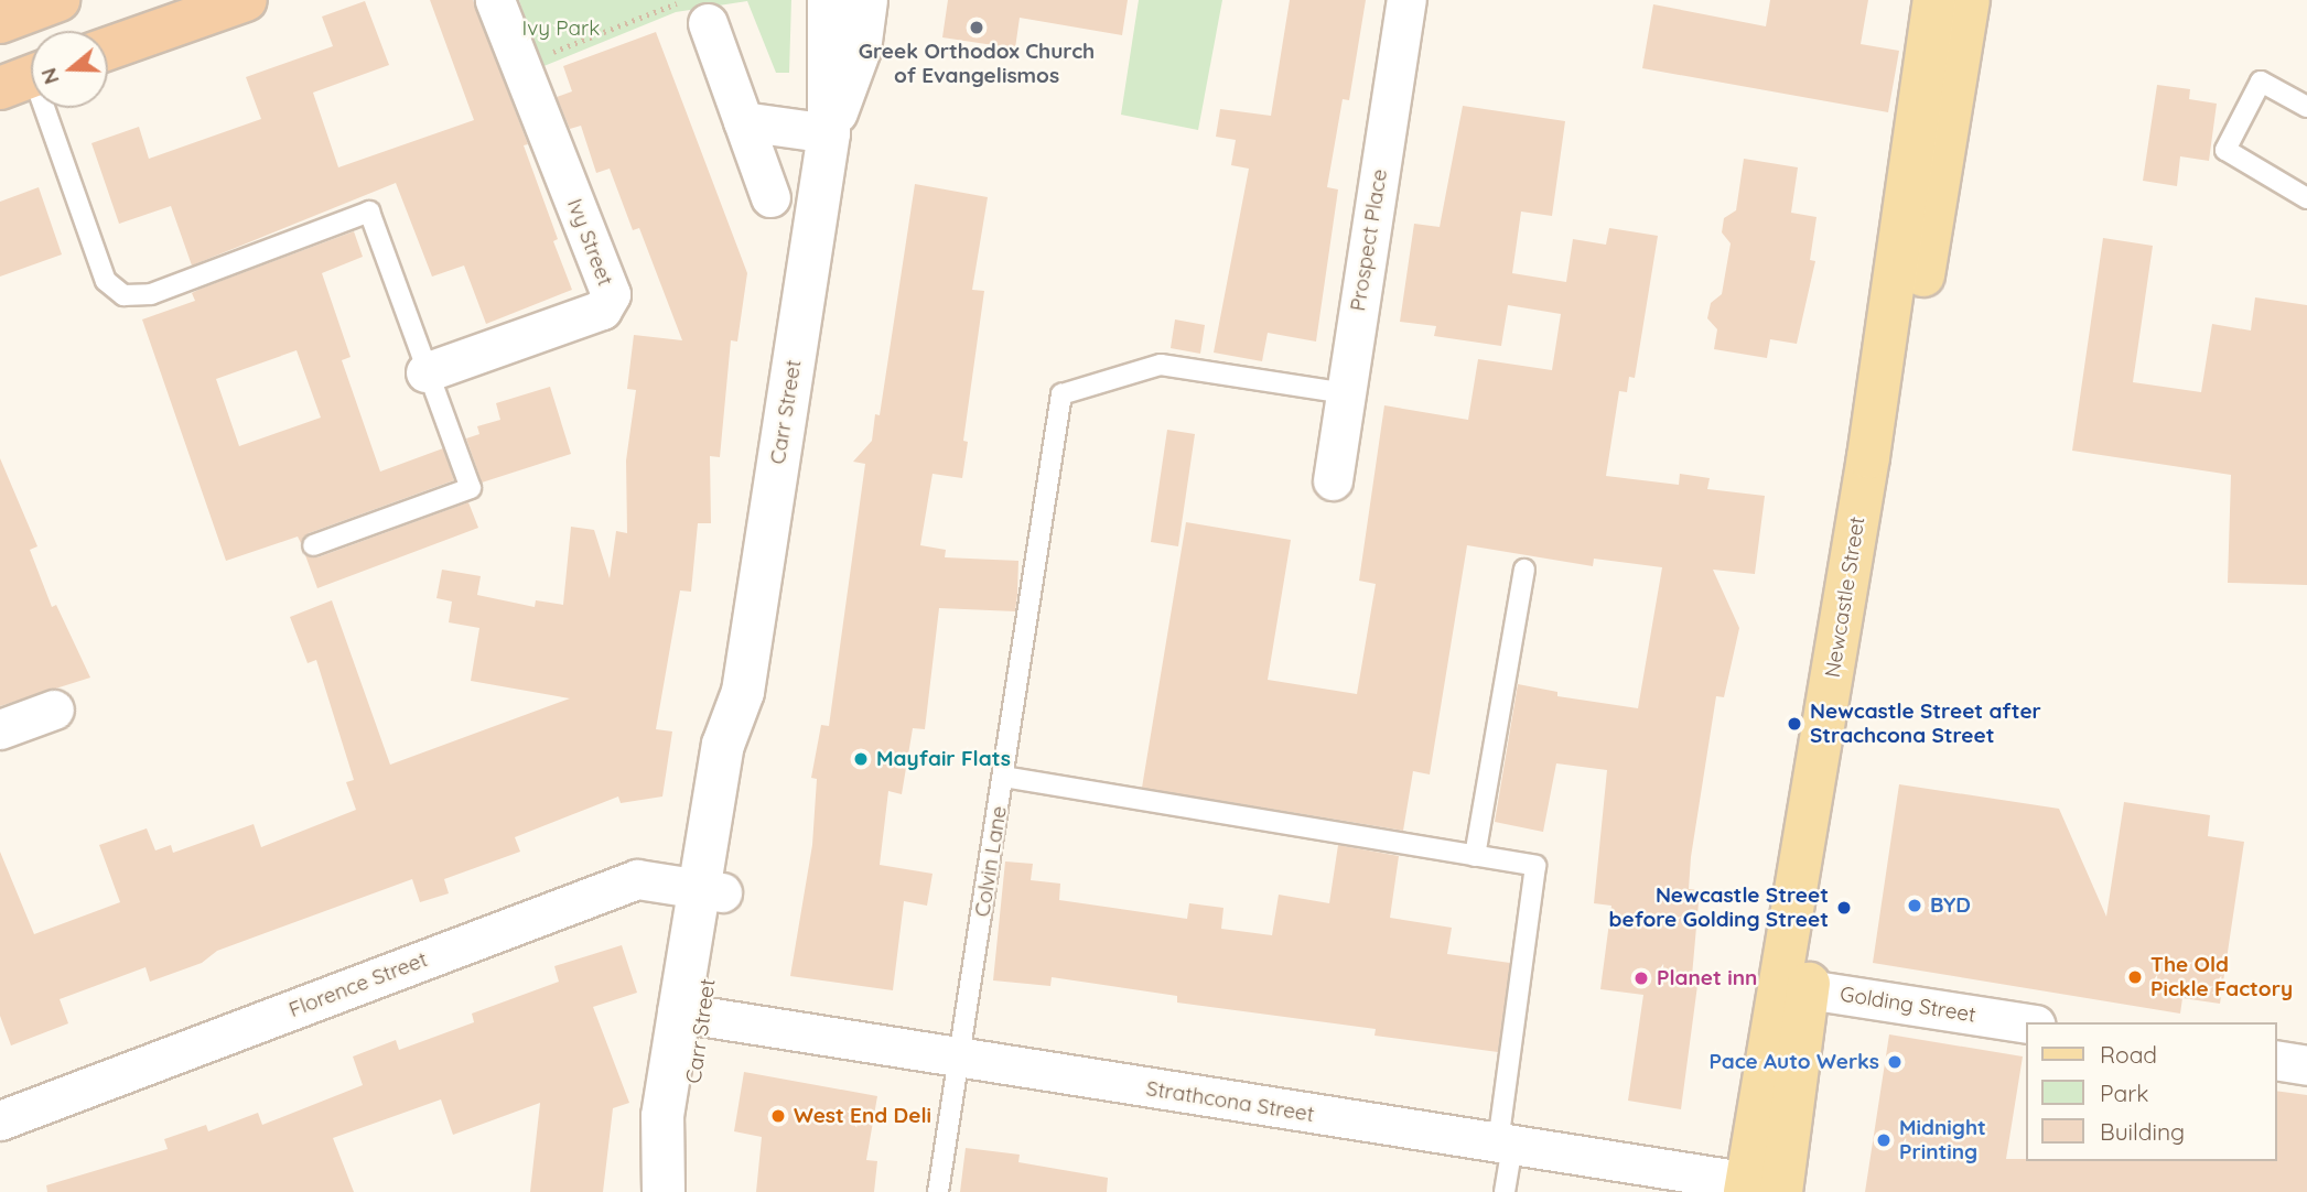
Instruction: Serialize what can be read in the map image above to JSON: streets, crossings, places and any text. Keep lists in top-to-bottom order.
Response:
{
  "streets": {
    "main road": ["Newcastle Street"],
    "street": [
      "Prospect Place",
      "Ivy Street",
      "Carr Street",
      "Florence Street",
      "Golding Street",
      "Strathcona Street"
    ],
    "lane": ["Colvin Lane"]
  },
  "crossings": [
    ["Prospect Place", "Colvin Lane"],
    ["Carr Street", "Florence Street"],
    ["Carr Street", "Strathcona Street"],
    ["Newcastle Street", "Golding Street"],
    ["Newcastle Street", "Strathcona Street"],
    ["Colvin Lane", "Strathcona Street"]
  ],
  "parks": ["Ivy Park"],
  "places": [
    "Greek Orthodox Church of Evangelismos",
    "Newcastle Street after Strachcona Street",
    "Mayfair Flats",
    "BYD",
    "Newcastle Street before Golding Street",
    "The Old Pickle Factory",
    "Planet inn",
    "Pace Auto Werks",
    "West End Deli",
    "Midnight Printing"
  ],
  "legend": ["Road", "Park", "Building"],
  "north": "left"
}
